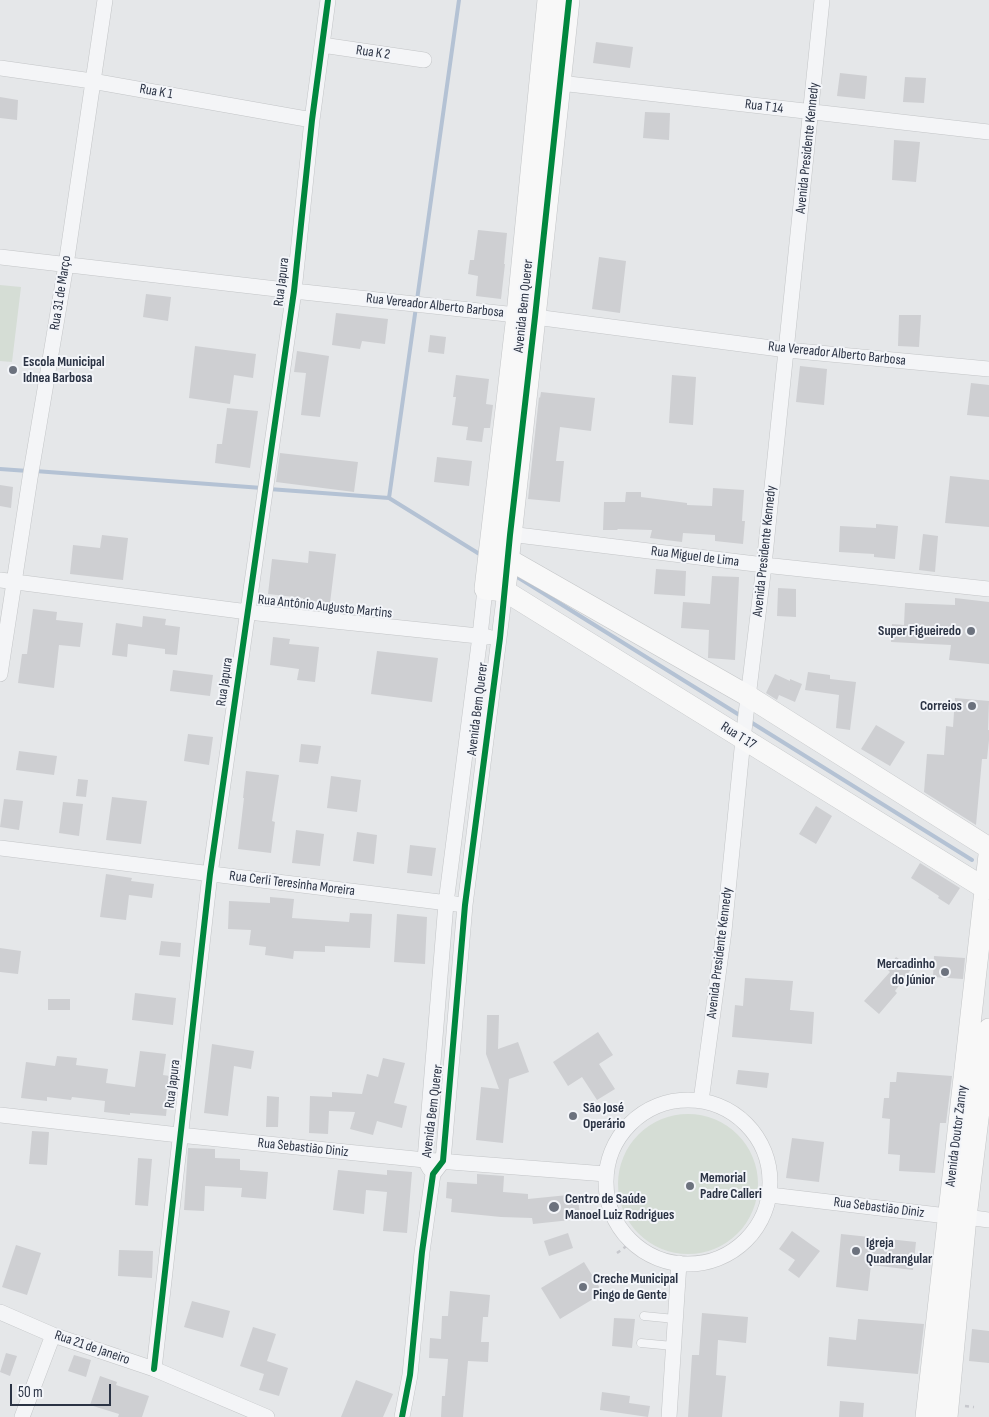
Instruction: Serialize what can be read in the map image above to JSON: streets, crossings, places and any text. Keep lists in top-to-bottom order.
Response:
{
  "streets": {
    "street": [
      "Rua K 2",
      "Rua K 1",
      "Rua T 14",
      "Avenida Presidente Kennedy",
      "Rua Japura",
      "Rua 31 de Março",
      "Rua Vereador Alberto Barbosa",
      "Avenida Bem Querer",
      "Rua Miguel de Lima",
      "Rua Antônio Augusto Martins",
      "Rua T 17",
      "Rua Cerli Teresinha Moreira",
      "Avenida Doutor Zanny",
      "Rua Sebastião Diniz",
      "Rua 21 de Janeiro"
    ]
  },
  "crossings": [
    ["Rua K 2", "Rua Japura"],
    ["Rua K 1", "Rua Japura"],
    ["Rua K 1", "Rua 31 de Março"],
    ["Rua T 14", "Avenida Presidente Kennedy"],
    ["Rua T 14", "Avenida Bem Querer"],
    ["Avenida Presidente Kennedy", "Rua Vereador Alberto Barbosa"],
    ["Avenida Presidente Kennedy", "Rua Miguel de Lima"],
    ["Avenida Presidente Kennedy", "Rua T 17"],
    ["Avenida Presidente Kennedy", "Rua Sebastião Diniz"],
    ["Rua Japura", "Rua Vereador Alberto Barbosa"],
    ["Rua Japura", "Rua Antônio Augusto Martins"],
    ["Rua Japura", "Rua Cerli Teresinha Moreira"],
    ["Rua Japura", "Rua Sebastião Diniz"],
    ["Rua Japura", "Rua 21 de Janeiro"],
    ["Rua 31 de Março", "Rua Vereador Alberto Barbosa"],
    ["Rua 31 de Março", "Rua Antônio Augusto Martins"],
    ["Rua Vereador Alberto Barbosa", "Avenida Bem Querer"],
    ["Avenida Bem Querer", "Rua Miguel de Lima"],
    ["Avenida Bem Querer", "Rua Antônio Augusto Martins"],
    ["Avenida Bem Querer", "Rua T 17"],
    ["Avenida Bem Querer", "Rua Cerli Teresinha Moreira"],
    ["Avenida Bem Querer", "Rua Sebastião Diniz"],
    ["Rua T 17", "Avenida Doutor Zanny"],
    ["Avenida Doutor Zanny", "Rua Sebastião Diniz"]
  ],
  "places": [
    "Escola Municipal Idnea Barbosa",
    "Super Figueiredo",
    "Correios",
    "Mercadinho do Júnior",
    "São José Operário",
    "Memorial Padre Calleri",
    "Centro de Saúde Manoel Luiz Rodrigues",
    "Igreja Quadrangular",
    "Creche Municipal Pingo de Gente"
  ],
  "scale_bar": "50 m"
}
